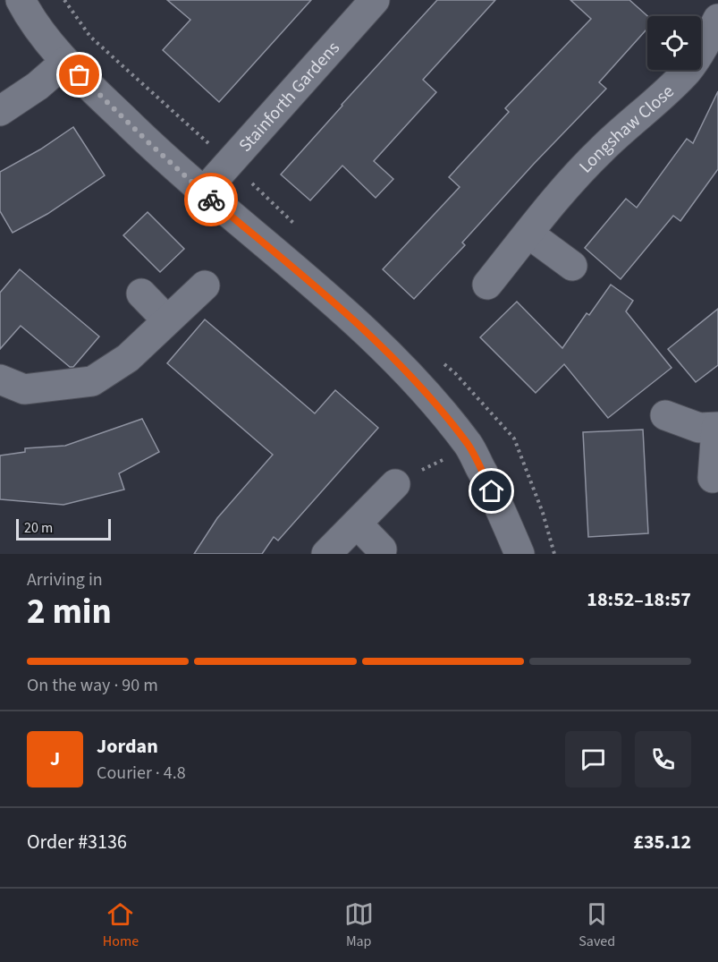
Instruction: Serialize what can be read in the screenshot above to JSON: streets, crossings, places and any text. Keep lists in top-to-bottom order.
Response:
{
  "streets": {
    "street": ["Stainforth Gardens", "Longshaw Close"]
  },
  "scale_bar": "20 m",
  "page": {
    "scale": "20 m",
    "heading": ["2 min", "Arriving in", "18:52–18:57"],
    "panel": [
      "Jordan",
      "Courier · 4.8",
      "Order #3136",
      "£35.12"
    ],
    "bar": "On the way · 90 m",
    "round": "J",
    "tabs": ["Home", "Map", "Saved"]
  }
}
